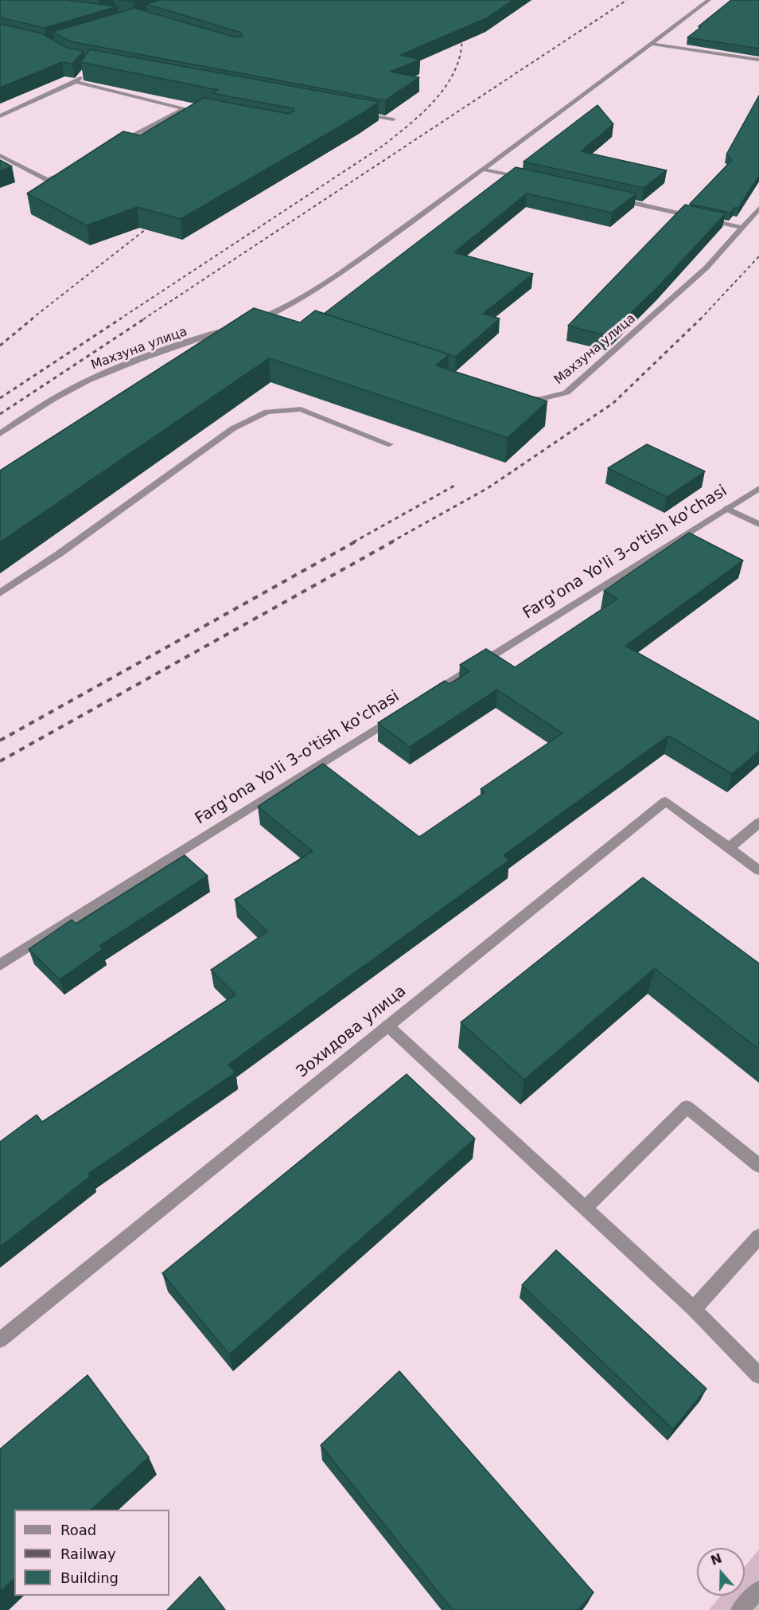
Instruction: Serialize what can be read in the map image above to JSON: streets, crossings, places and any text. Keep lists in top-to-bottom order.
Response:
{
  "streets": {
    "street": ["Махзуна улица", "Farg'ona Yo'li 3-o'tish ko'chasi", "Зохидова улица"]
  },
  "legend": ["Road", "Railway", "Building"],
  "north": "top"
}
